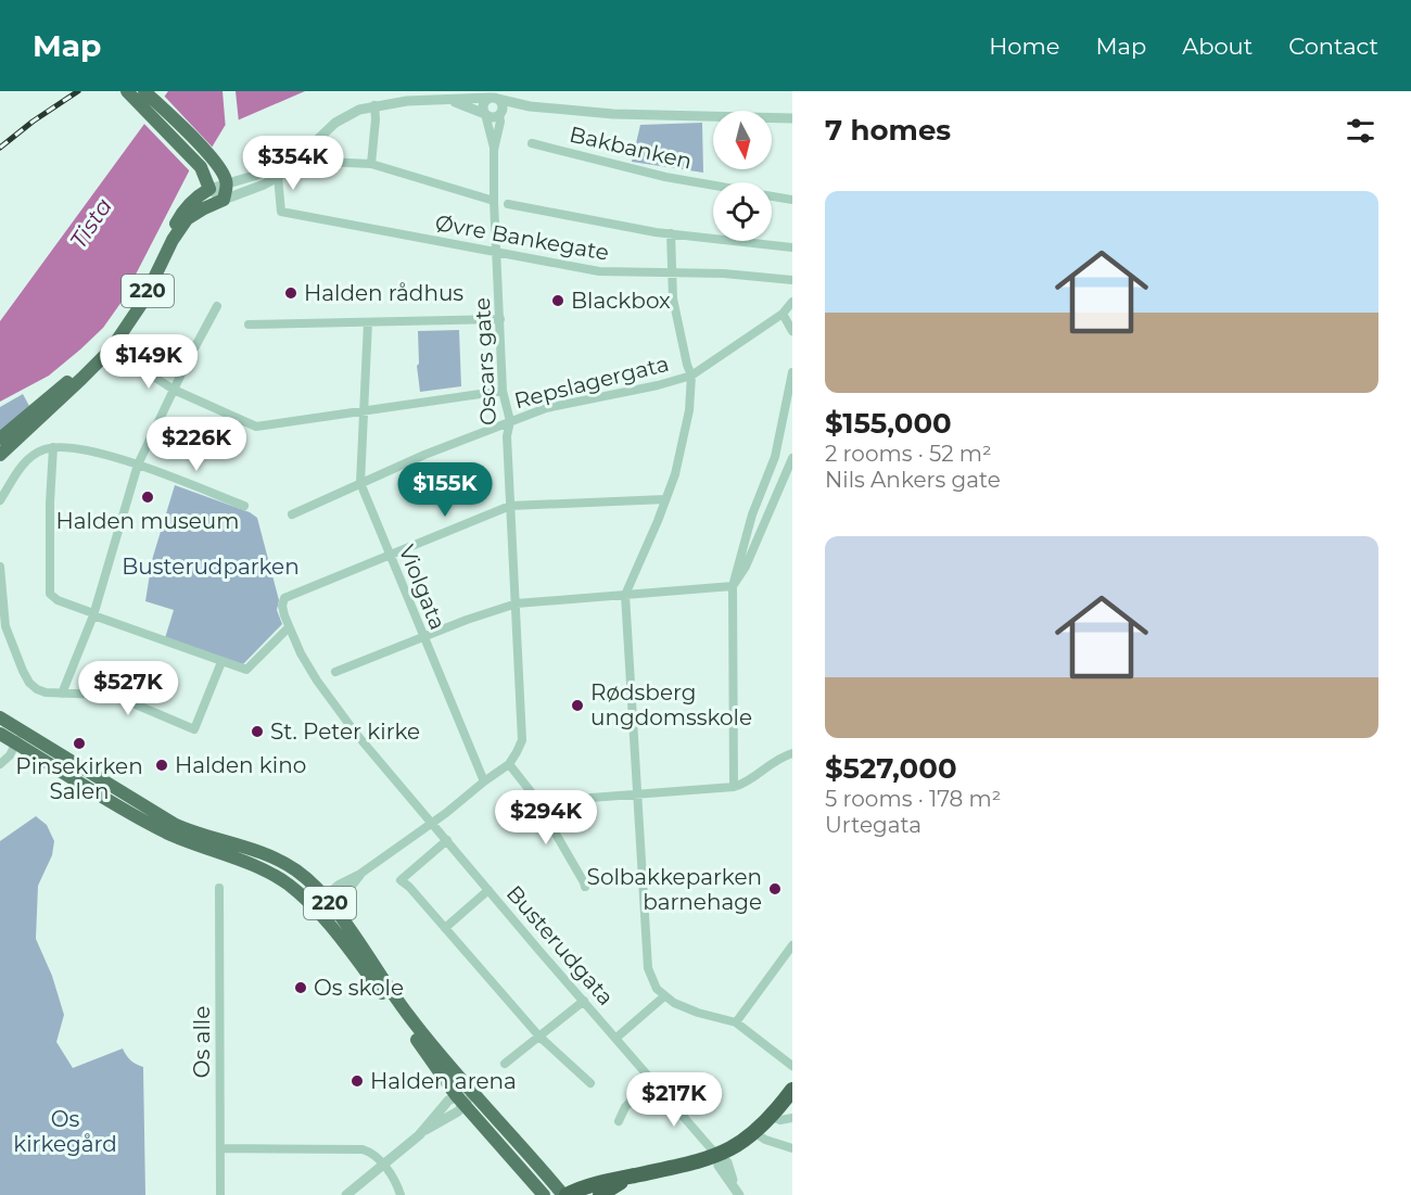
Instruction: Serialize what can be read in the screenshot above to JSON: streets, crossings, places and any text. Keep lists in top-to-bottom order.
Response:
{
  "streets": {
    "main road": ["220"],
    "street": [
      "Bakbanken",
      "Øvre Bankegate",
      "Oscars gate",
      "Repslagergata",
      "Violgata",
      "Busterudgata",
      "Os alle"
    ]
  },
  "crossings": [
    ["Øvre Bankegate", "Oscars gate"],
    ["Oscars gate", "Repslagergata"],
    ["Repslagergata", "Violgata"],
    ["Violgata", "Busterudgata"]
  ],
  "water": ["Tista"],
  "parks": ["Busterudparken", "Os kirkegård"],
  "places": [
    "Halden rådhus",
    "Blackbox",
    "Halden museum",
    "Rødsberg ungdomsskole",
    "St. Peter kirke",
    "Pinsekirken Salen",
    "Halden kino",
    "Solbakkeparken barnehage",
    "Os skole",
    "Halden arena"
  ],
  "north": "bottom",
  "page": {
    "header": "Map",
    "nav": [
      "Home",
      "Map",
      "About",
      "Contact"
    ],
    "heading": "7 homes",
    "price": [
      "$354K",
      "$149K",
      "$226K",
      "$155K",
      "$527K",
      "$294K",
      "$217K"
    ],
    "list": [
      {
        "name": "$155,000",
        "note": "2 rooms · 52 m² · Nils Ankers gate"
      },
      {
        "name": "$527,000",
        "note": "5 rooms · 178 m² · Urtegata"
      }
    ]
  }
}
